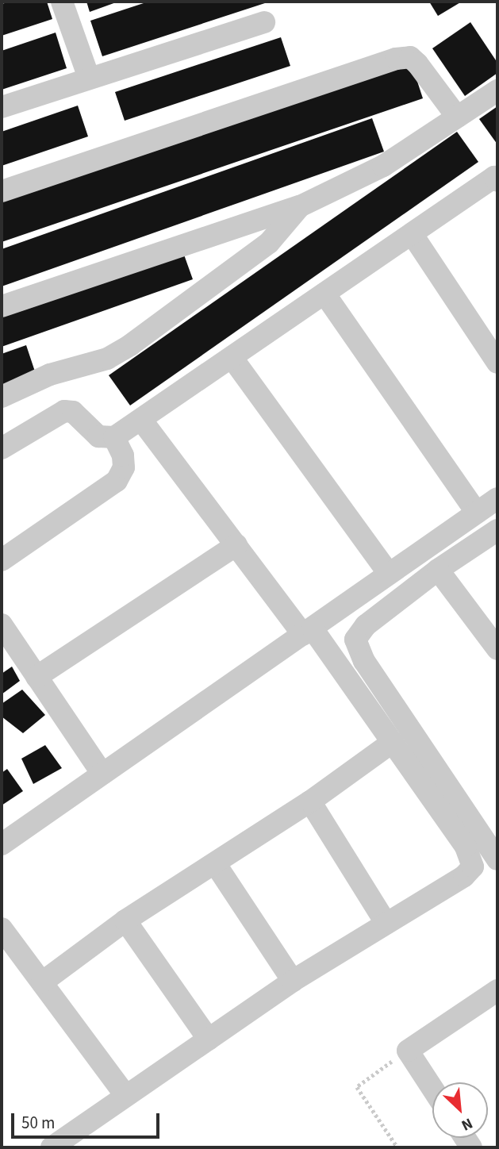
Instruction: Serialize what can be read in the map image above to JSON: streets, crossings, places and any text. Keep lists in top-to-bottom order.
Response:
{
  "scale_bar": "50 m",
  "north": "bottom right"
}
